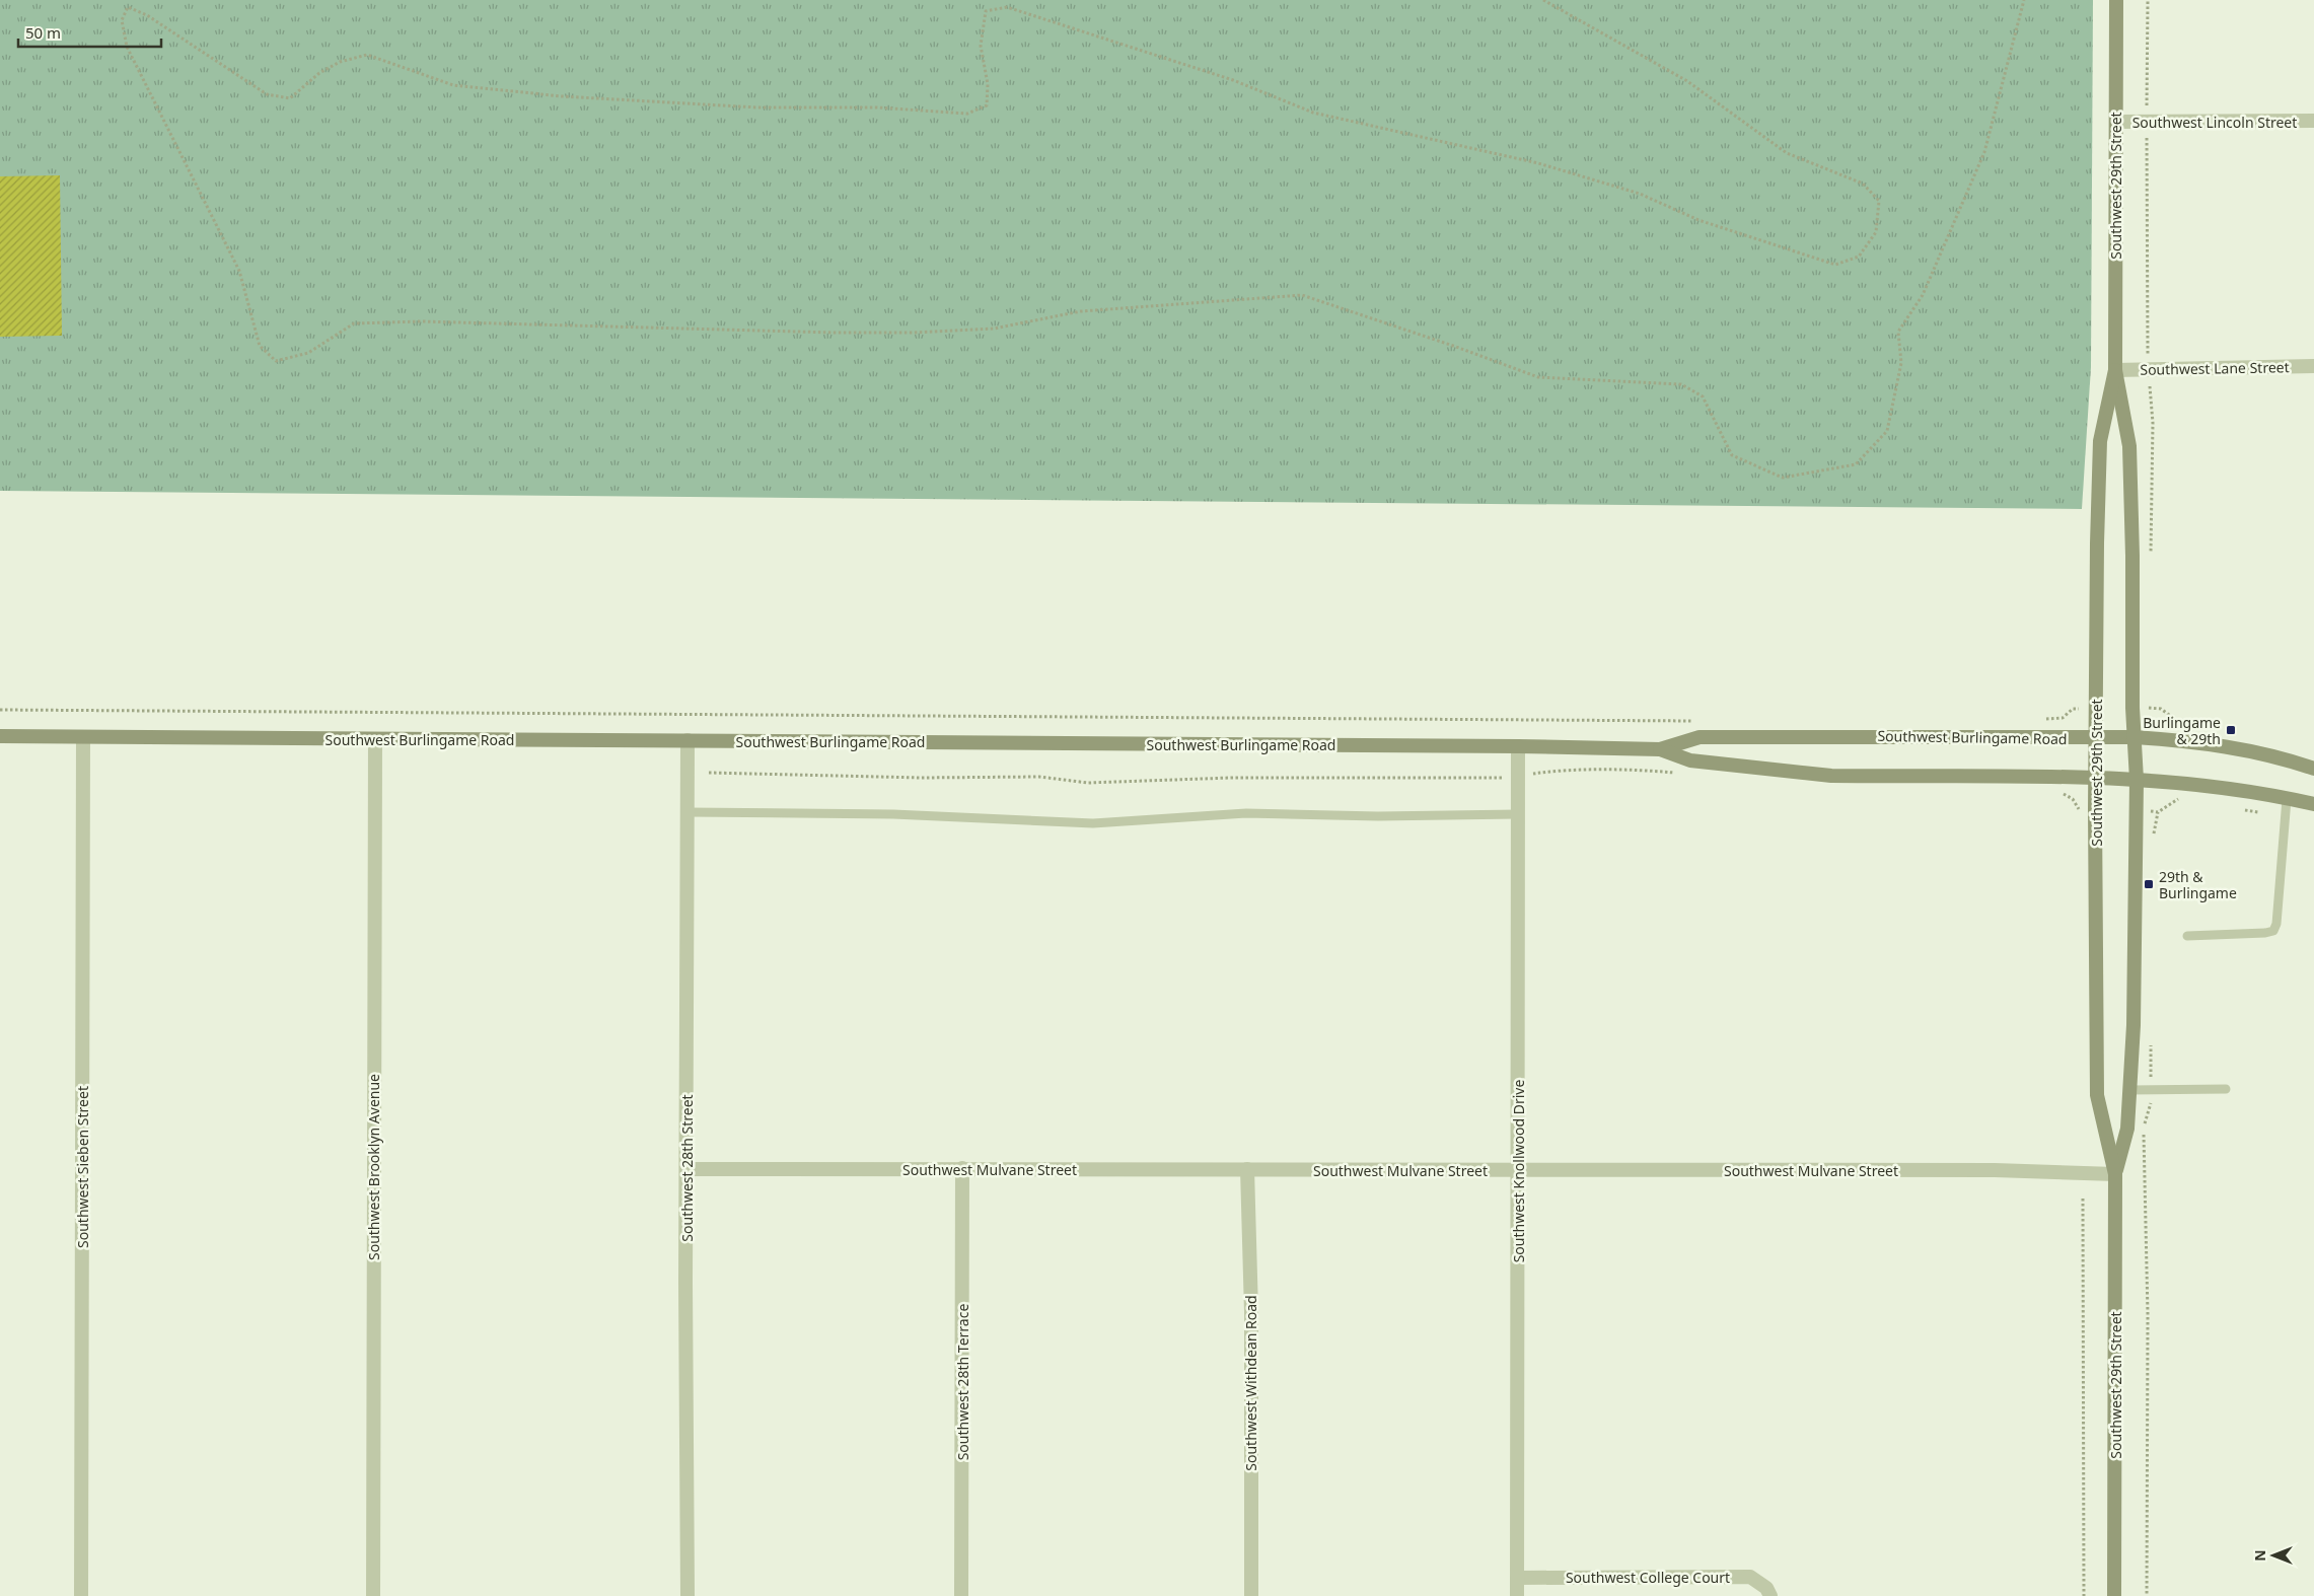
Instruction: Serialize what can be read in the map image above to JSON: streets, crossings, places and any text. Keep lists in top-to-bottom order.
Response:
{
  "streets": {
    "main road": ["Southwest 29th Street", "Southwest Burlingame Road"],
    "street": [
      "Southwest Lincoln Street",
      "Southwest Lane Street",
      "Southwest Sieben Street",
      "Southwest Brooklyn Avenue",
      "Southwest 28th Street",
      "Southwest Mulvane Street",
      "Southwest Knollwood Drive",
      "Southwest 28th Terrace",
      "Southwest Withdean Road",
      "Southwest College Court"
    ]
  },
  "crossings": [
    ["Southwest Lincoln Street", "Southwest 29th Street"],
    ["Southwest 29th Street", "Southwest Lane Street"],
    ["Southwest 29th Street", "Southwest Burlingame Road"],
    ["Southwest 29th Street", "Southwest Mulvane Street"],
    ["Southwest Burlingame Road", "Southwest Sieben Street"],
    ["Southwest Burlingame Road", "Southwest Brooklyn Avenue"],
    ["Southwest Burlingame Road", "Southwest 28th Street"],
    ["Southwest Burlingame Road", "Southwest Knollwood Drive"],
    ["Southwest 28th Street", "Southwest Mulvane Street"],
    ["Southwest Mulvane Street", "Southwest Knollwood Drive"],
    ["Southwest Mulvane Street", "Southwest 28th Terrace"],
    ["Southwest Mulvane Street", "Southwest Withdean Road"],
    ["Southwest Knollwood Drive", "Southwest College Court"]
  ],
  "places": {
    "transit": ["Burlingame & 29th", "29th & Burlingame"]
  },
  "scale_bar": "50 m",
  "north": "left"
}
